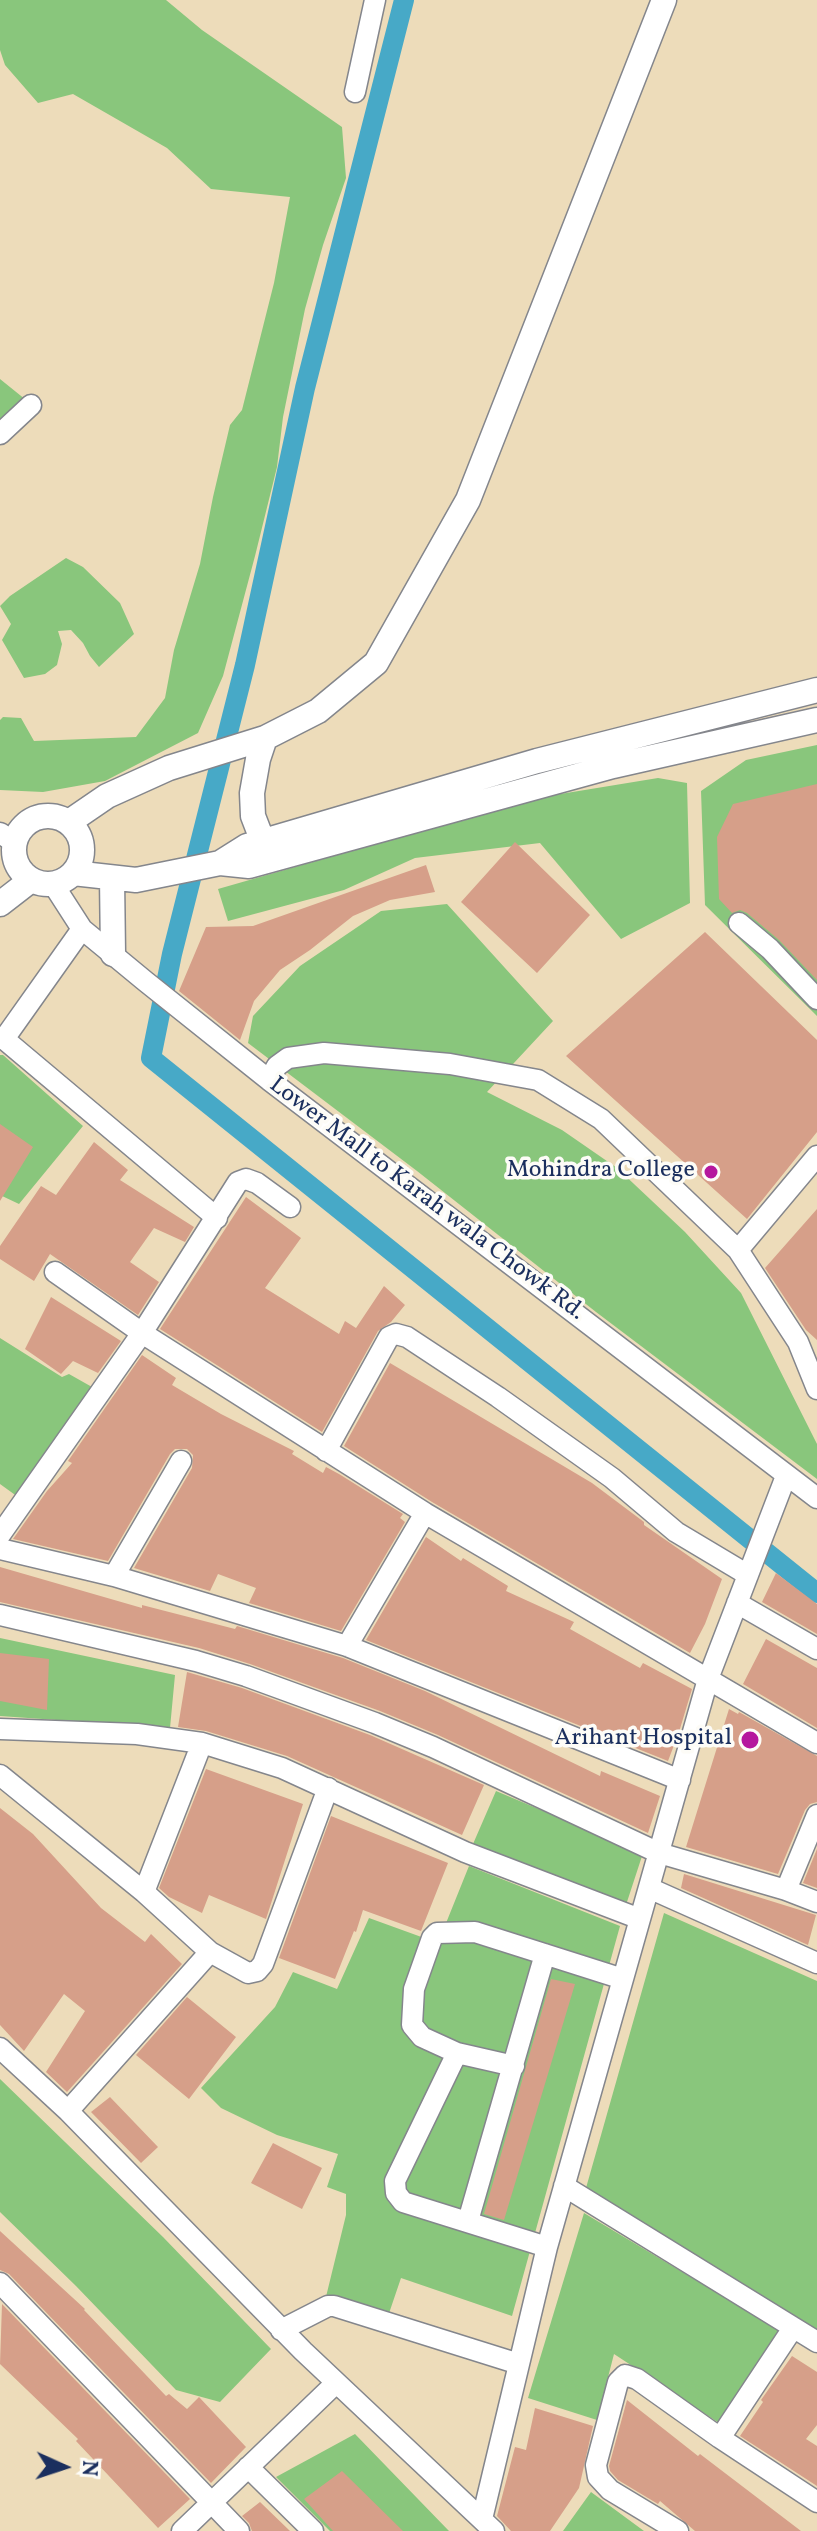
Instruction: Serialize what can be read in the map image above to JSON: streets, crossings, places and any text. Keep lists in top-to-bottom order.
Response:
{
  "streets": {
    "street": ["Lower Mall to Karah wala Chowk Rd."]
  },
  "places": ["Mohindra College", "Arihant Hospital"],
  "north": "right"
}
